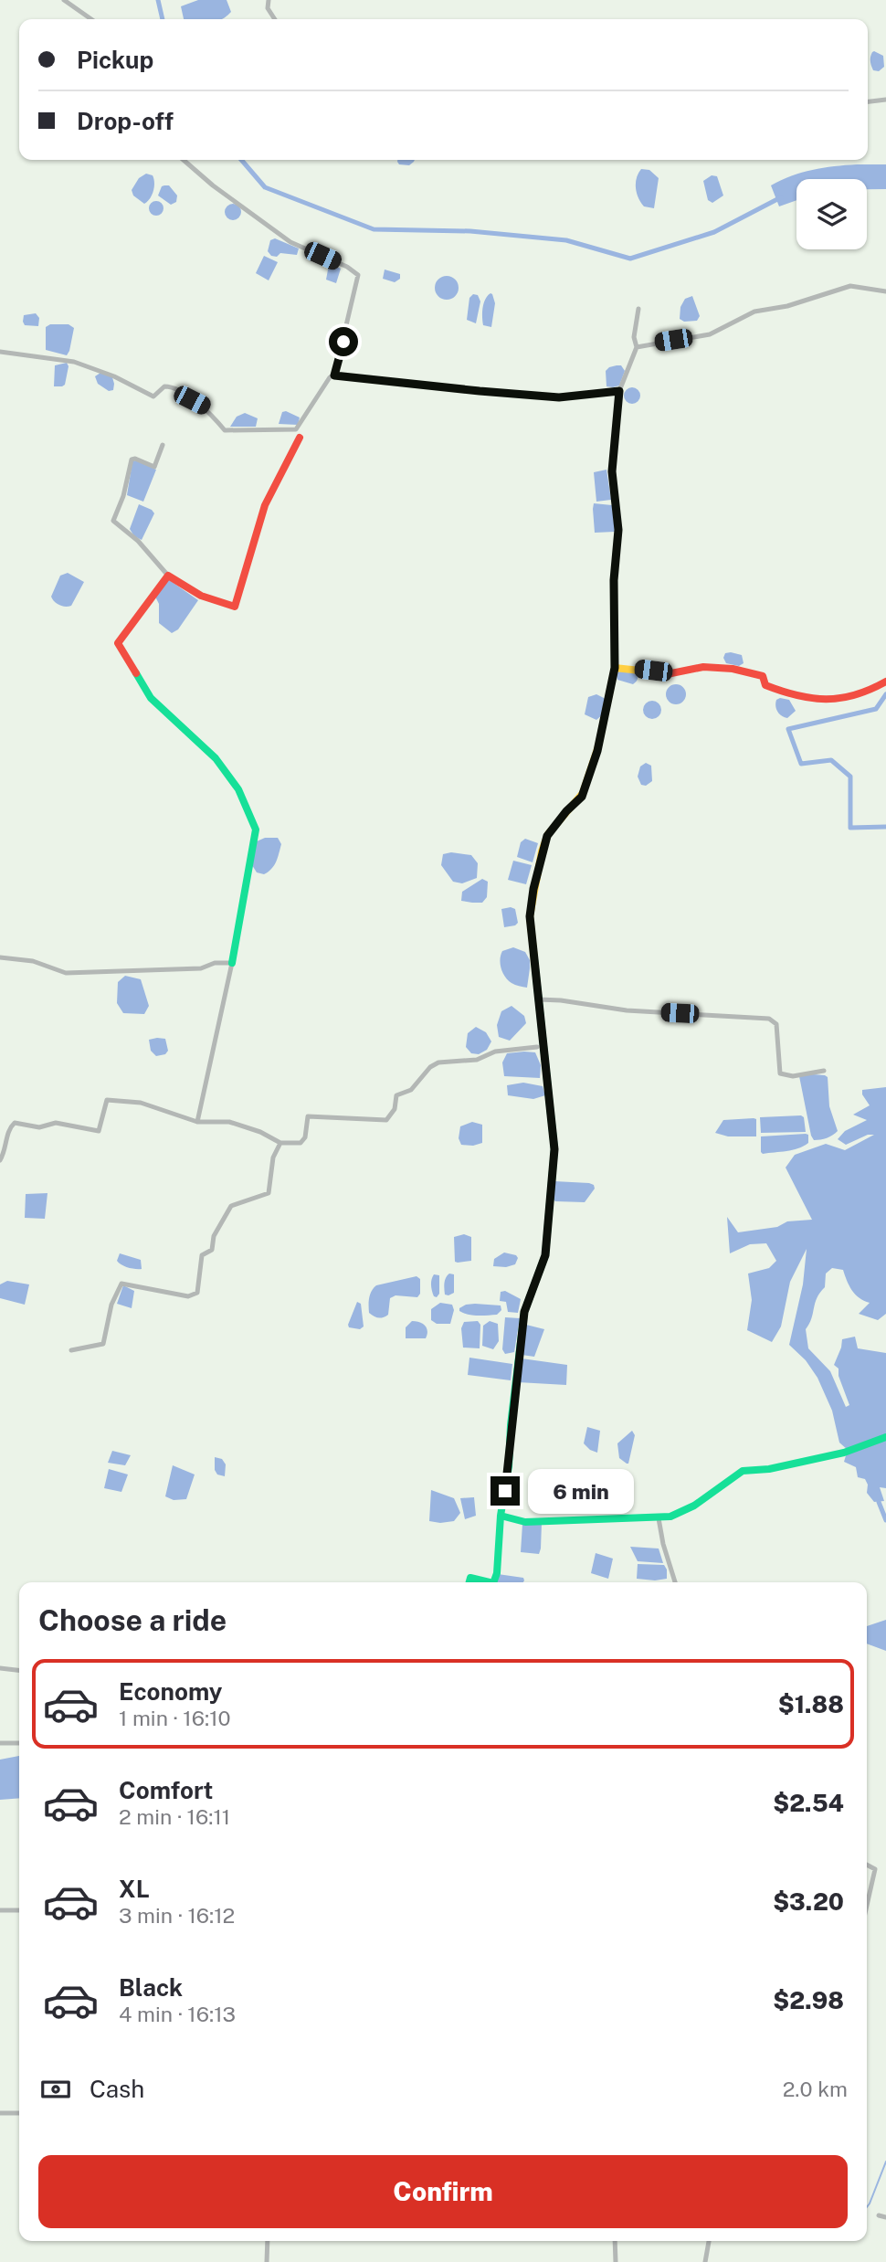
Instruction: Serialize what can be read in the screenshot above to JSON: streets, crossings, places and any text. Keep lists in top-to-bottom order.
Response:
{
  "page": {
    "banner": ["Pickup", "Drop-off"],
    "bubble": "6 min",
    "heading": "Choose a ride",
    "list": [
      {
        "name": "Economy",
        "note": "1 min · 16:10",
        "value": "$1.88"
      },
      {
        "name": "Comfort",
        "note": "2 min · 16:11",
        "value": "$2.54"
      },
      {
        "name": "XL",
        "note": "3 min · 16:12",
        "value": "$3.20"
      },
      {
        "name": "Black",
        "note": "4 min · 16:13",
        "value": "$2.98"
      }
    ],
    "pay": ["Cash", "2.0 km"],
    "buttons": "Confirm"
  }
}
